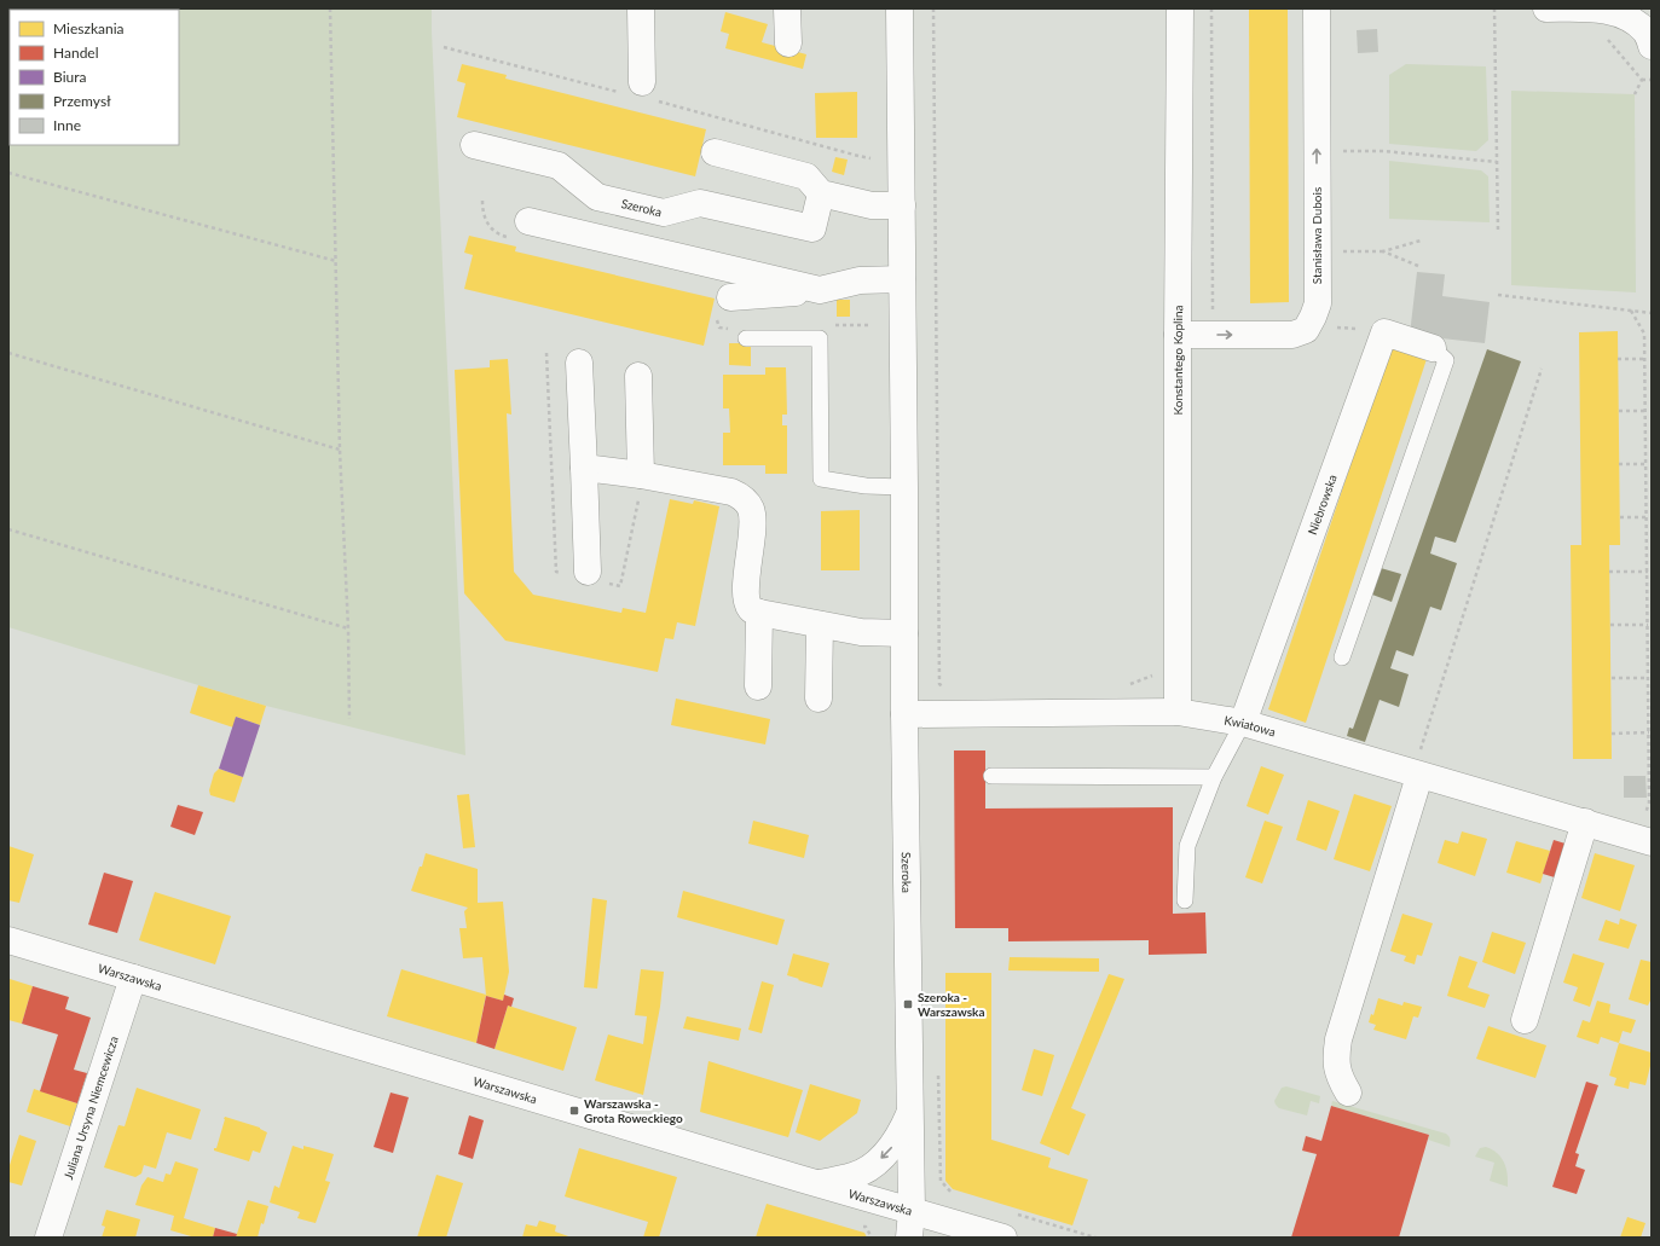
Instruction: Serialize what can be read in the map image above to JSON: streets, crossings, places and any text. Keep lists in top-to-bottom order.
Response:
{
  "streets": {
    "street": [
      "Szeroka",
      "Stanisława Dubois",
      "Konstantego Koplina",
      "Niebrowska",
      "Kwiatowa",
      "Warszawska",
      "Juliana Ursyna Niemcewicza"
    ]
  },
  "crossings": [
    ["Szeroka", "Kwiatowa"],
    ["Szeroka", "Warszawska"],
    ["Stanisława Dubois", "Konstantego Koplina"],
    ["Konstantego Koplina", "Kwiatowa"],
    ["Niebrowska", "Kwiatowa"],
    ["Warszawska", "Juliana Ursyna Niemcewicza"]
  ],
  "one_way": ["Stanisława Dubois"],
  "places": {
    "transit": ["Szeroka - Warszawska", "Warszawska - Grota Roweckiego"]
  },
  "legend": [
    "Mieszkania",
    "Handel",
    "Biura",
    "Przemysł",
    "Inne"
  ]
}
